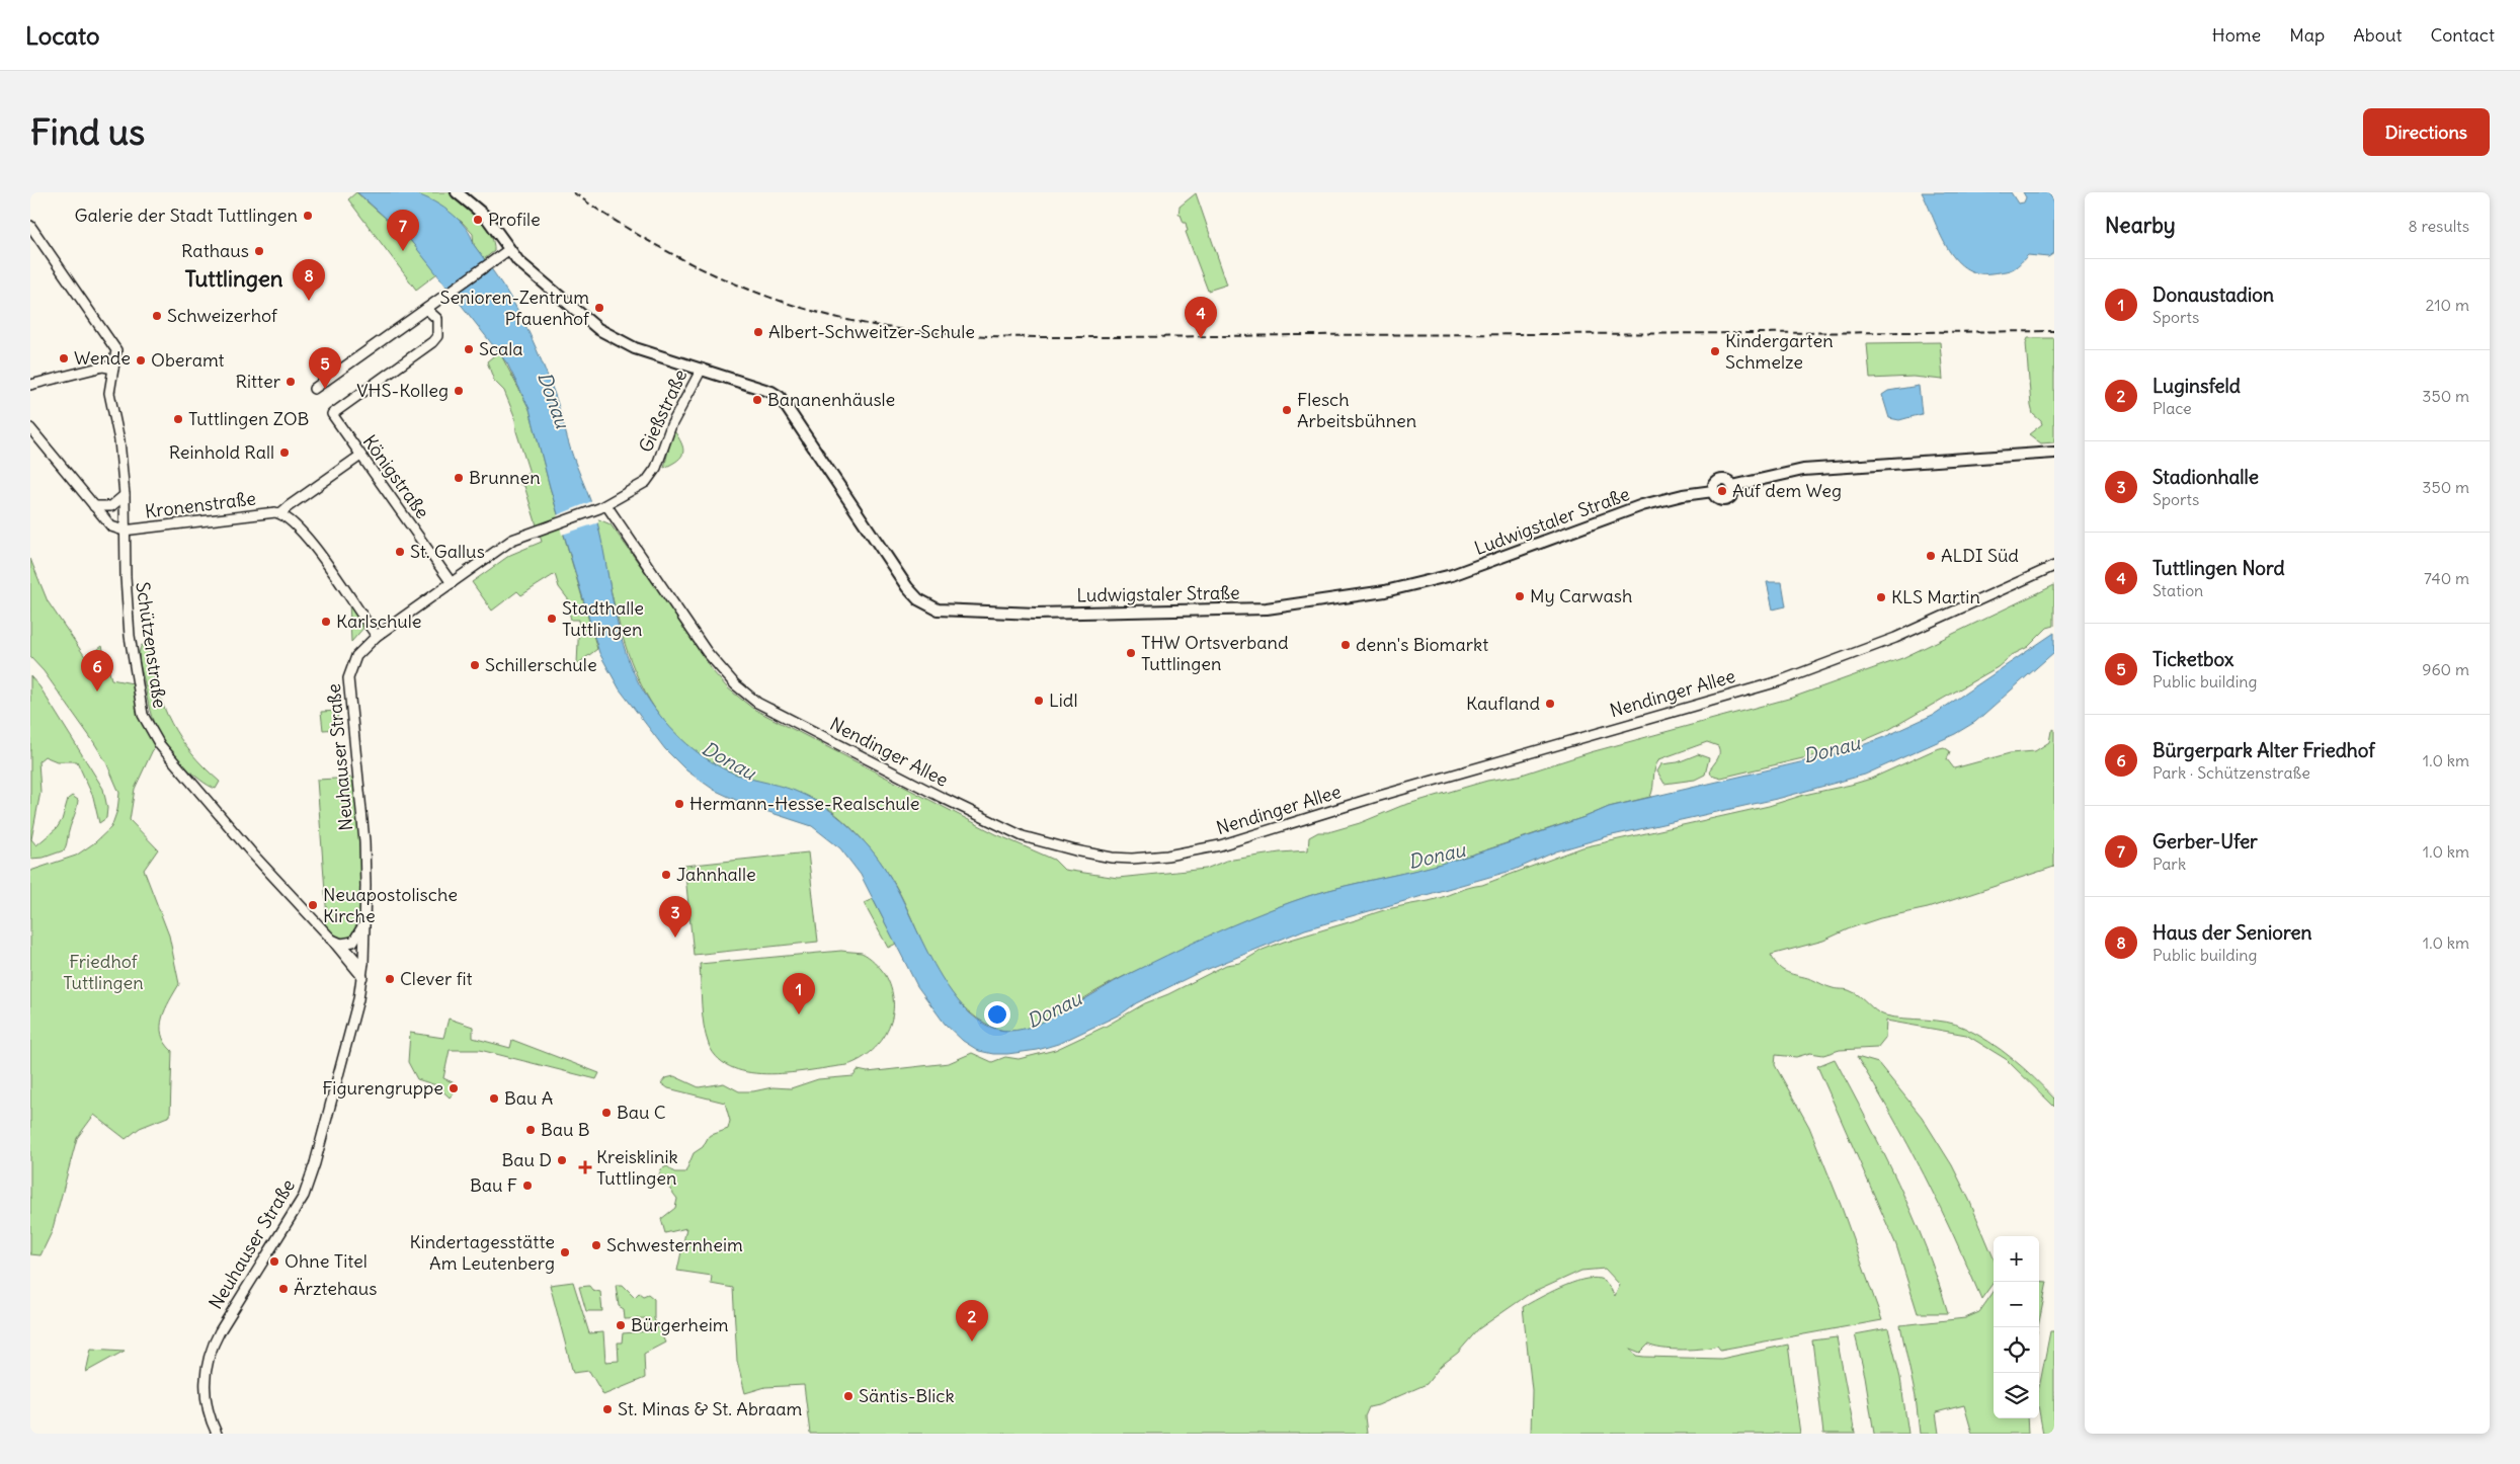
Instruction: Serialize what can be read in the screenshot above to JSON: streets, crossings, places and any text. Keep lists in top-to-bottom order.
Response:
{
  "streets": {
    "main road": ["Ludwigstaler Straße"],
    "street": [
      "Gießstraße",
      "Königstraße",
      "Kronenstraße",
      "Schützenstraße",
      "Nendinger Allee",
      "Neuhauser Straße"
    ]
  },
  "crossings": [
    ["Gießstraße", "Ludwigstaler Straße"],
    ["Gießstraße", "Neuhauser Straße"],
    ["Königstraße", "Neuhauser Straße"],
    ["Kronenstraße", "Schützenstraße"],
    ["Schützenstraße", "Neuhauser Straße"],
    ["Nendinger Allee", "Neuhauser Straße"]
  ],
  "districts": ["Tuttlingen"],
  "water": ["Donau"],
  "parks": ["Friedhof Tuttlingen"],
  "places": {
    "other": [
      "Galerie der Stadt Tuttlingen",
      "Profile",
      "Rathaus",
      "Senioren-Zentrum Pfauenhof",
      "Schweizerhof",
      "Albert-Schweitzer-Schule",
      "Scala",
      "Kindergarten Schmelze",
      "Wende",
      "Oberamt",
      "Ritter",
      "VHS-Kolleg",
      "Bananenhäusle",
      "Flesch Arbeitsbühnen",
      "Tuttlingen ZOB",
      "Reinhold Rall",
      "Brunnen",
      "Auf dem Weg",
      "St. Gallus",
      "ALDI Süd",
      "My Carwash",
      "KLS Martin",
      "Stadthalle Tuttlingen",
      "Karlschule",
      "denn's Biomarkt",
      "THW Ortsverband Tuttlingen",
      "Schillerschule",
      "Lidl",
      "Kaufland",
      "Hermann-Hesse-Realschule",
      "Jahnhalle",
      "Neuapostolische Kirche",
      "Clever fit",
      "Figurengruppe",
      "Bau A",
      "Bau C",
      "Bau B",
      "Bau D",
      "Bau F",
      "Schwesternheim",
      "Kindertagesstätte Am Leutenberg",
      "Ohne Titel",
      "Ärztehaus",
      "Bürgerheim",
      "Säntis-Blick",
      "St. Minas & St. Abraam"
    ],
    "health": ["Kreisklinik Tuttlingen"]
  },
  "page": {
    "header": "Locato",
    "nav": [
      "Home",
      "Map",
      "About",
      "Contact"
    ],
    "buttons": "Directions",
    "title": "Find us",
    "heading": ["Nearby", "8 results"],
    "pins": [
      "7",
      "8",
      "4",
      "5",
      "6",
      "3",
      "1",
      "2"
    ],
    "list": [
      {
        "mark": "1",
        "name": "Donaustadion",
        "note": "Sports",
        "value": "210 m"
      },
      {
        "mark": "2",
        "name": "Luginsfeld",
        "note": "Place",
        "value": "350 m"
      },
      {
        "mark": "3",
        "name": "Stadionhalle",
        "note": "Sports",
        "value": "350 m"
      },
      {
        "mark": "4",
        "name": "Tuttlingen Nord",
        "note": "Station",
        "value": "740 m"
      },
      {
        "mark": "5",
        "name": "Ticketbox",
        "note": "Public building",
        "value": "960 m"
      },
      {
        "mark": "6",
        "name": "Bürgerpark Alter Friedhof",
        "note": "Park · Schützenstraße",
        "value": "1.0 km"
      },
      {
        "mark": "7",
        "name": "Gerber-Ufer",
        "note": "Park",
        "value": "1.0 km"
      },
      {
        "mark": "8",
        "name": "Haus der Senioren",
        "note": "Public building",
        "value": "1.0 km"
      }
    ],
    "map_buttons": ["+", "−"]
  }
}
